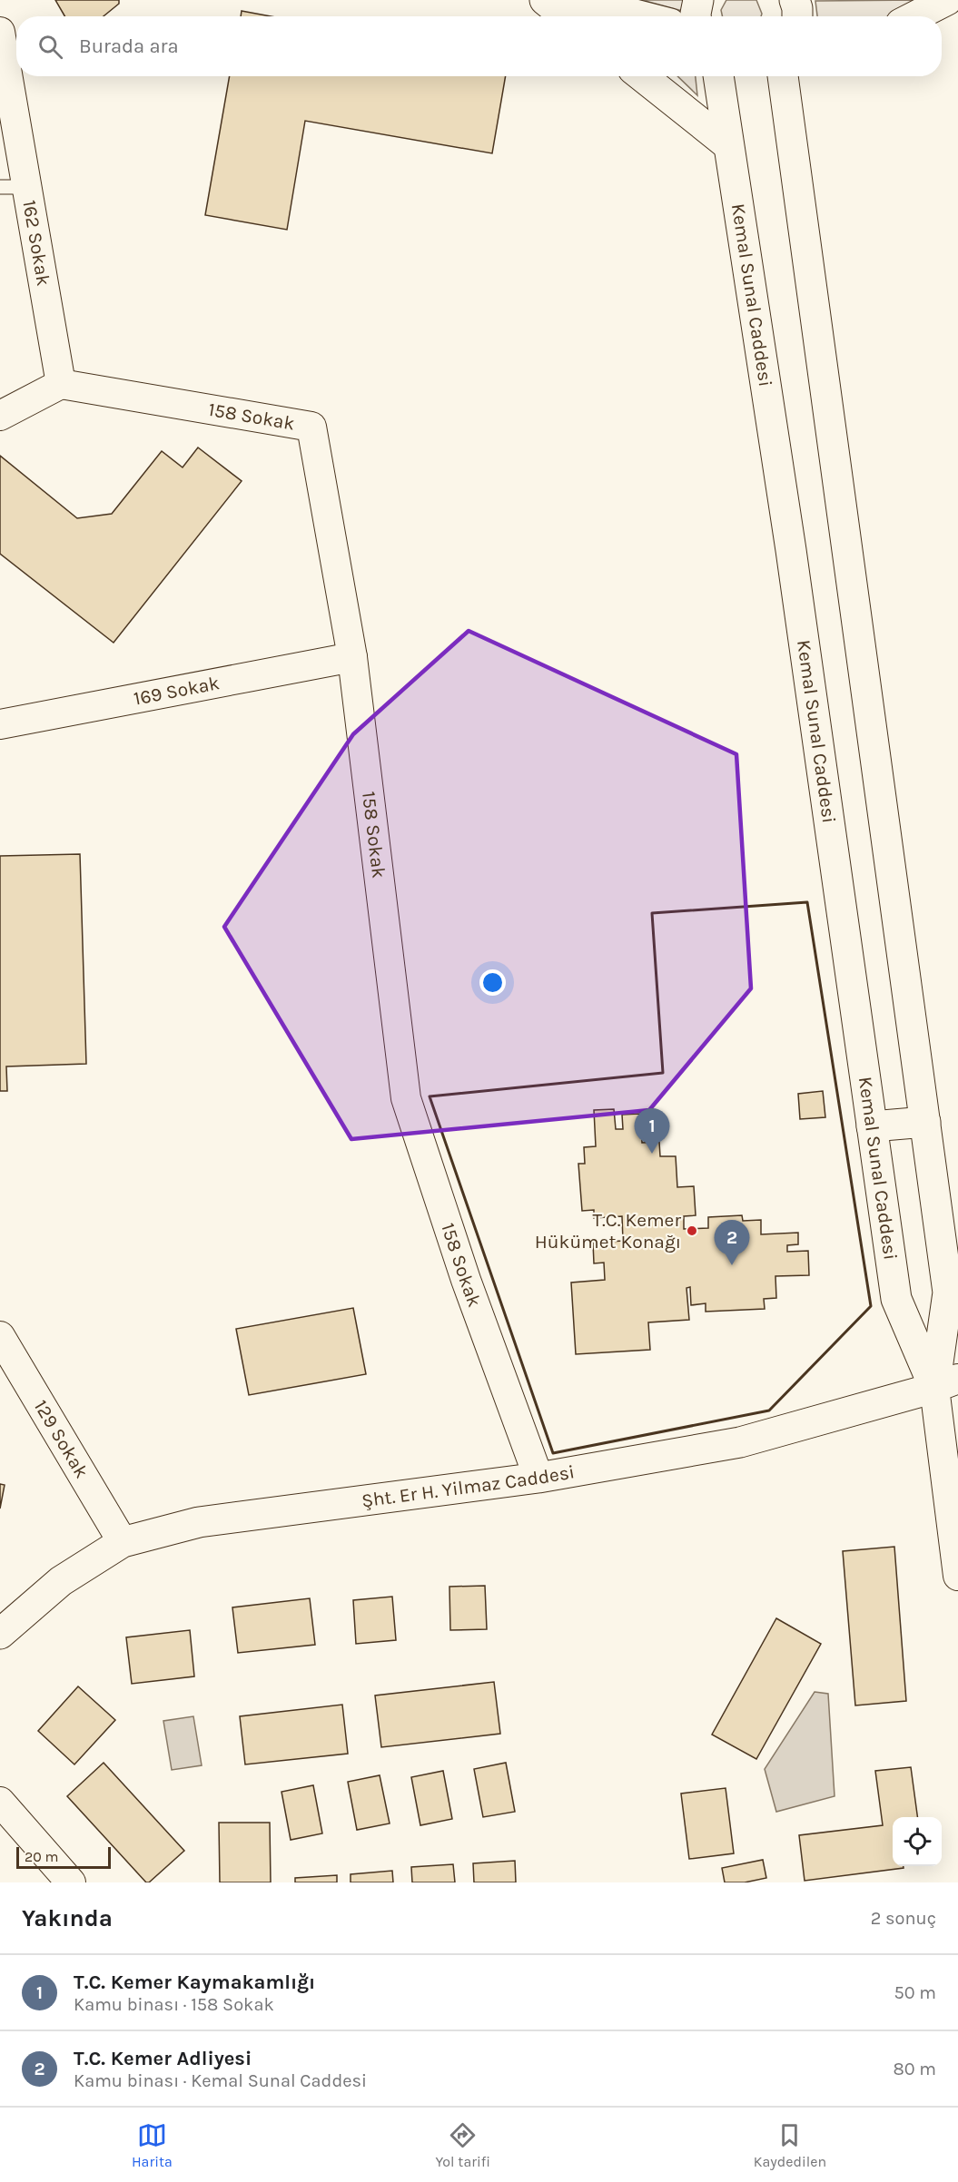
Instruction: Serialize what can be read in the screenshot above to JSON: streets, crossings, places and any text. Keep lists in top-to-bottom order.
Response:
{
  "streets": {
    "street": [
      "162 Sokak",
      "Kemal Sunal Caddesi",
      "158 Sokak",
      "169 Sokak",
      "129 Sokak",
      "Şht. Er H. Yilmaz Caddesi"
    ]
  },
  "crossings": [
    ["162 Sokak", "158 Sokak"],
    ["Kemal Sunal Caddesi", "Şht. Er H. Yilmaz Caddesi"],
    ["158 Sokak", "169 Sokak"],
    ["158 Sokak", "Şht. Er H. Yilmaz Caddesi"],
    ["129 Sokak", "Şht. Er H. Yilmaz Caddesi"]
  ],
  "places": ["T.C. Kemer Hükümet Konağı"],
  "scale_bar": "20 m",
  "page": {
    "search": "Burada ara",
    "pins": ["1", "2"],
    "scale": "20 m",
    "heading": ["Yakında", "2 sonuç"],
    "list": [
      {
        "mark": "1",
        "name": "T.C. Kemer Kaymakamlığı",
        "note": "Kamu binası · 158 Sokak",
        "value": "50 m"
      },
      {
        "mark": "2",
        "name": "T.C. Kemer Adliyesi",
        "note": "Kamu binası · Kemal Sunal Caddesi",
        "value": "80 m"
      }
    ],
    "nav": ["Harita", "Yol tarifi", "Kaydedilen"]
  }
}
